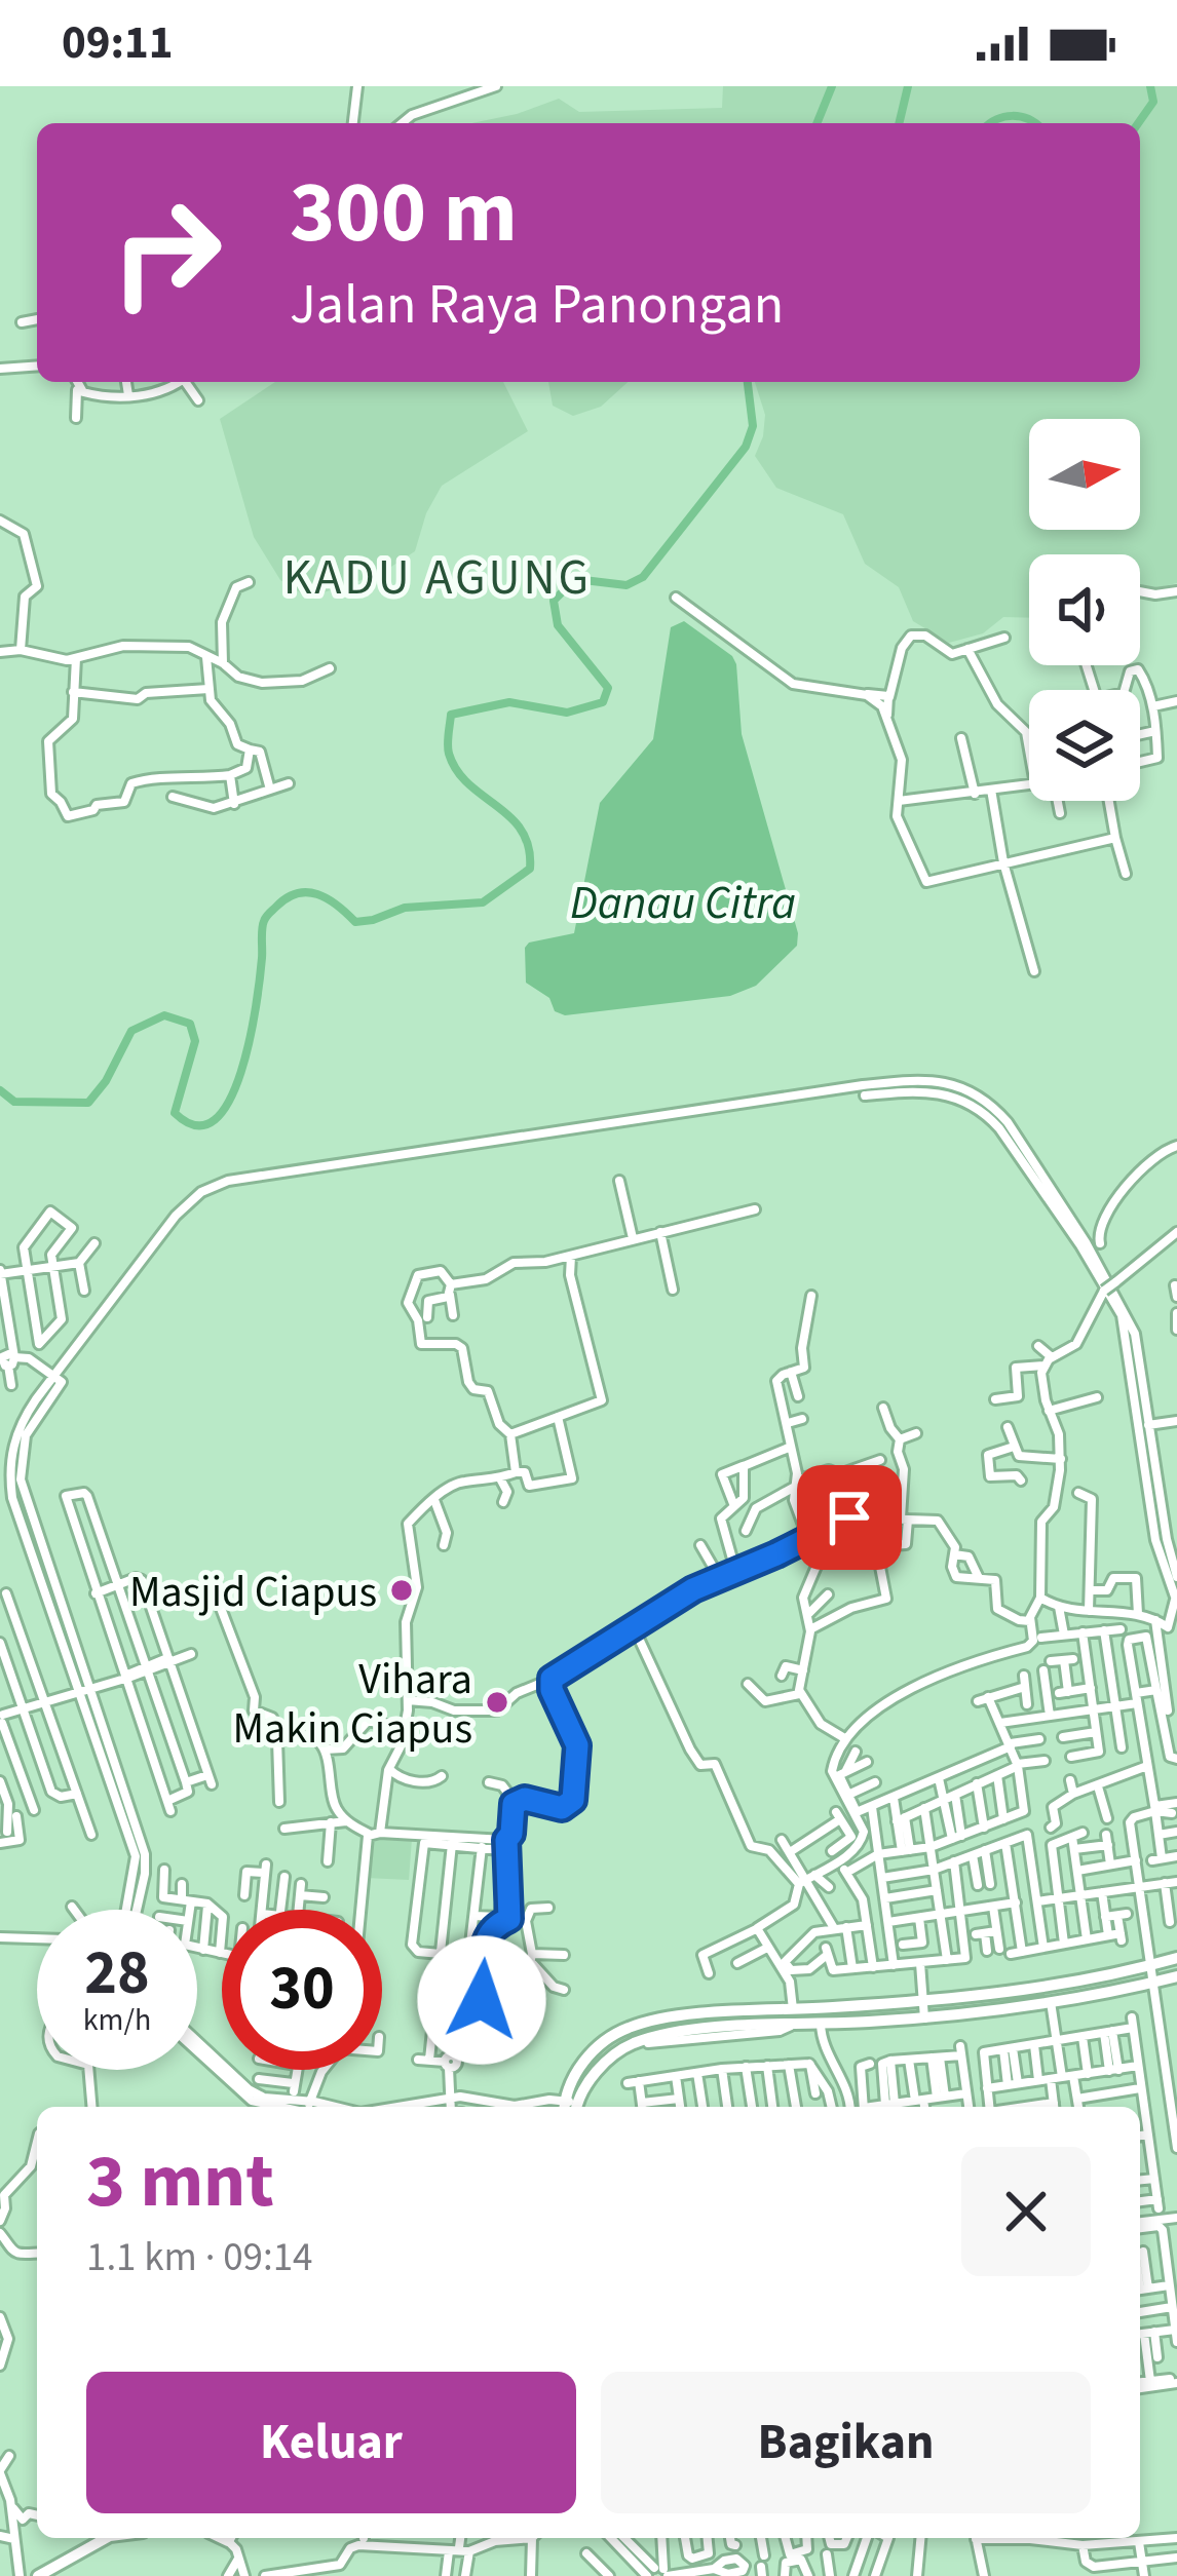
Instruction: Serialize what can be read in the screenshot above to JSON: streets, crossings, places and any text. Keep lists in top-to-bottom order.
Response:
{
  "districts": ["KADU AGUNG"],
  "water": ["Danau Citra"],
  "places": ["Masjid Ciapus", "Vihara Makin Ciapus"],
  "north": "right",
  "page": {
    "status": "09:11",
    "turn": ["300 m", "Jalan Raya Panongan"],
    "speed": "28 km/h",
    "limit": "30",
    "heading": ["3 mnt", "1.1 km · 09:14"],
    "buttons": ["Keluar", "Bagikan"]
  }
}
